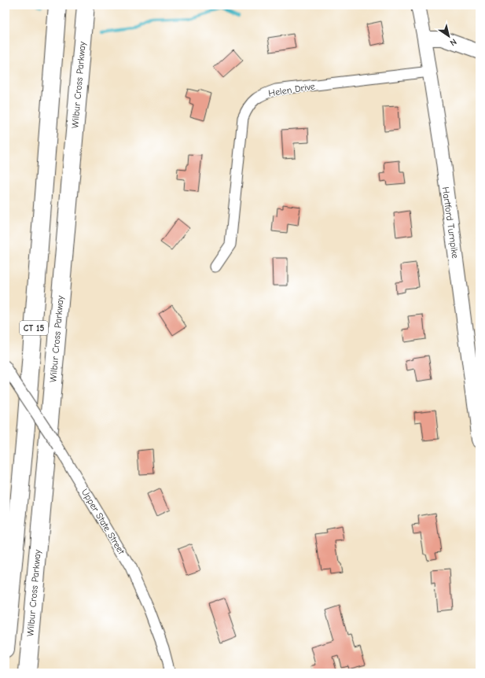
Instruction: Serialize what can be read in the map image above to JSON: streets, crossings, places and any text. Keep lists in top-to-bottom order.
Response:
{
  "streets": {
    "highway": ["Wilbur Cross Parkway", "CT 15"],
    "main road": ["Hartford Turnpike"],
    "street": ["Helen Drive", "Upper State Street"]
  },
  "crossings": [
    ["Helen Drive", "Hartford Turnpike"]
  ],
  "north": "bottom right"
}
